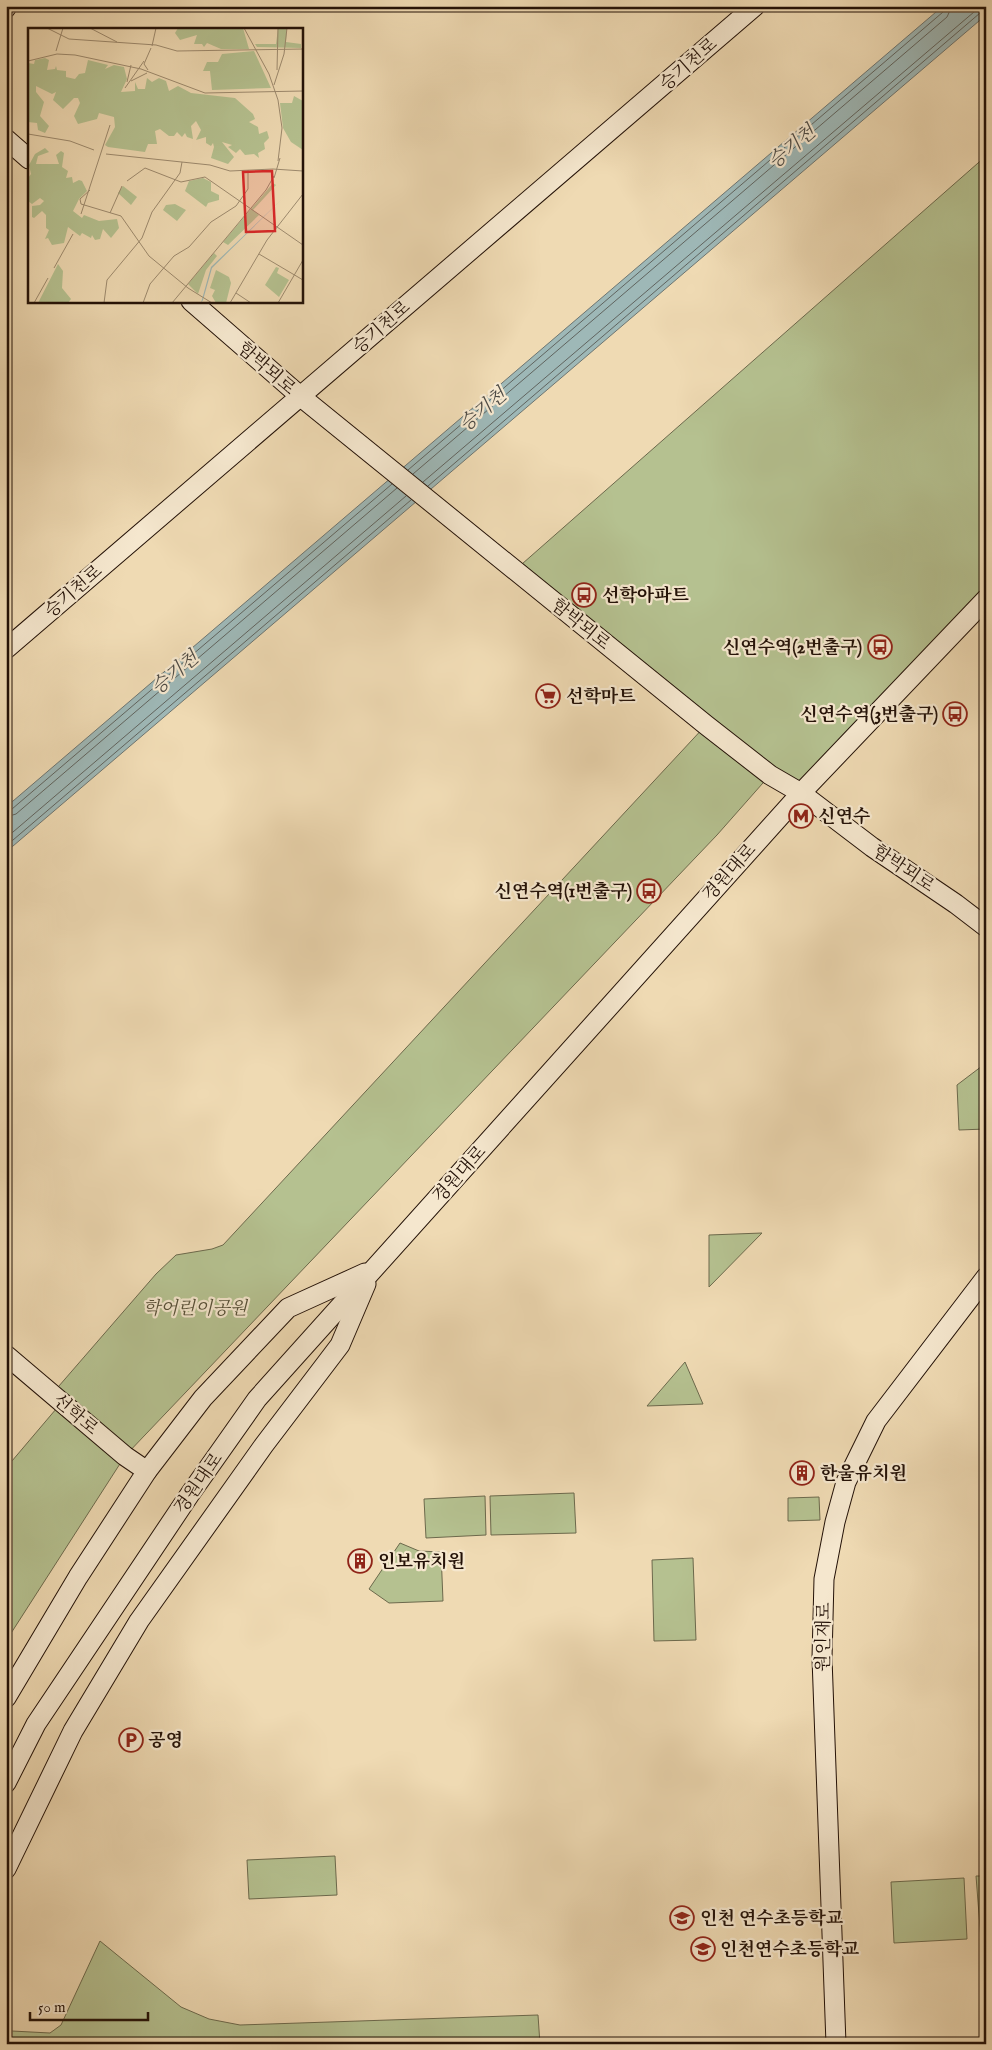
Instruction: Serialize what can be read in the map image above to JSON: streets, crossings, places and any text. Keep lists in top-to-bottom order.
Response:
{
  "streets": {
    "main road": [
      "승기천로",
      "함박뫼로",
      "경원대로",
      "선학로",
      "원인재로"
    ]
  },
  "crossings": [
    ["승기천로", "함박뫼로"],
    ["함박뫼로", "경원대로"]
  ],
  "water": ["승기천"],
  "parks": ["학어린이공원"],
  "places": {
    "bus stop": [
      "선학아파트",
      "신연수역(2번출구)",
      "신연수역(3번출구)",
      "신연수역(1번출구)"
    ],
    "supermarket": ["선학마트"],
    "metro station": ["신연수"],
    "building": ["한울유치원", "인보유치원"],
    "parking": ["공영"],
    "school or university": ["인천 연수초등학교", "인천연수초등학교"]
  },
  "scale_bar": "50 m"
}
